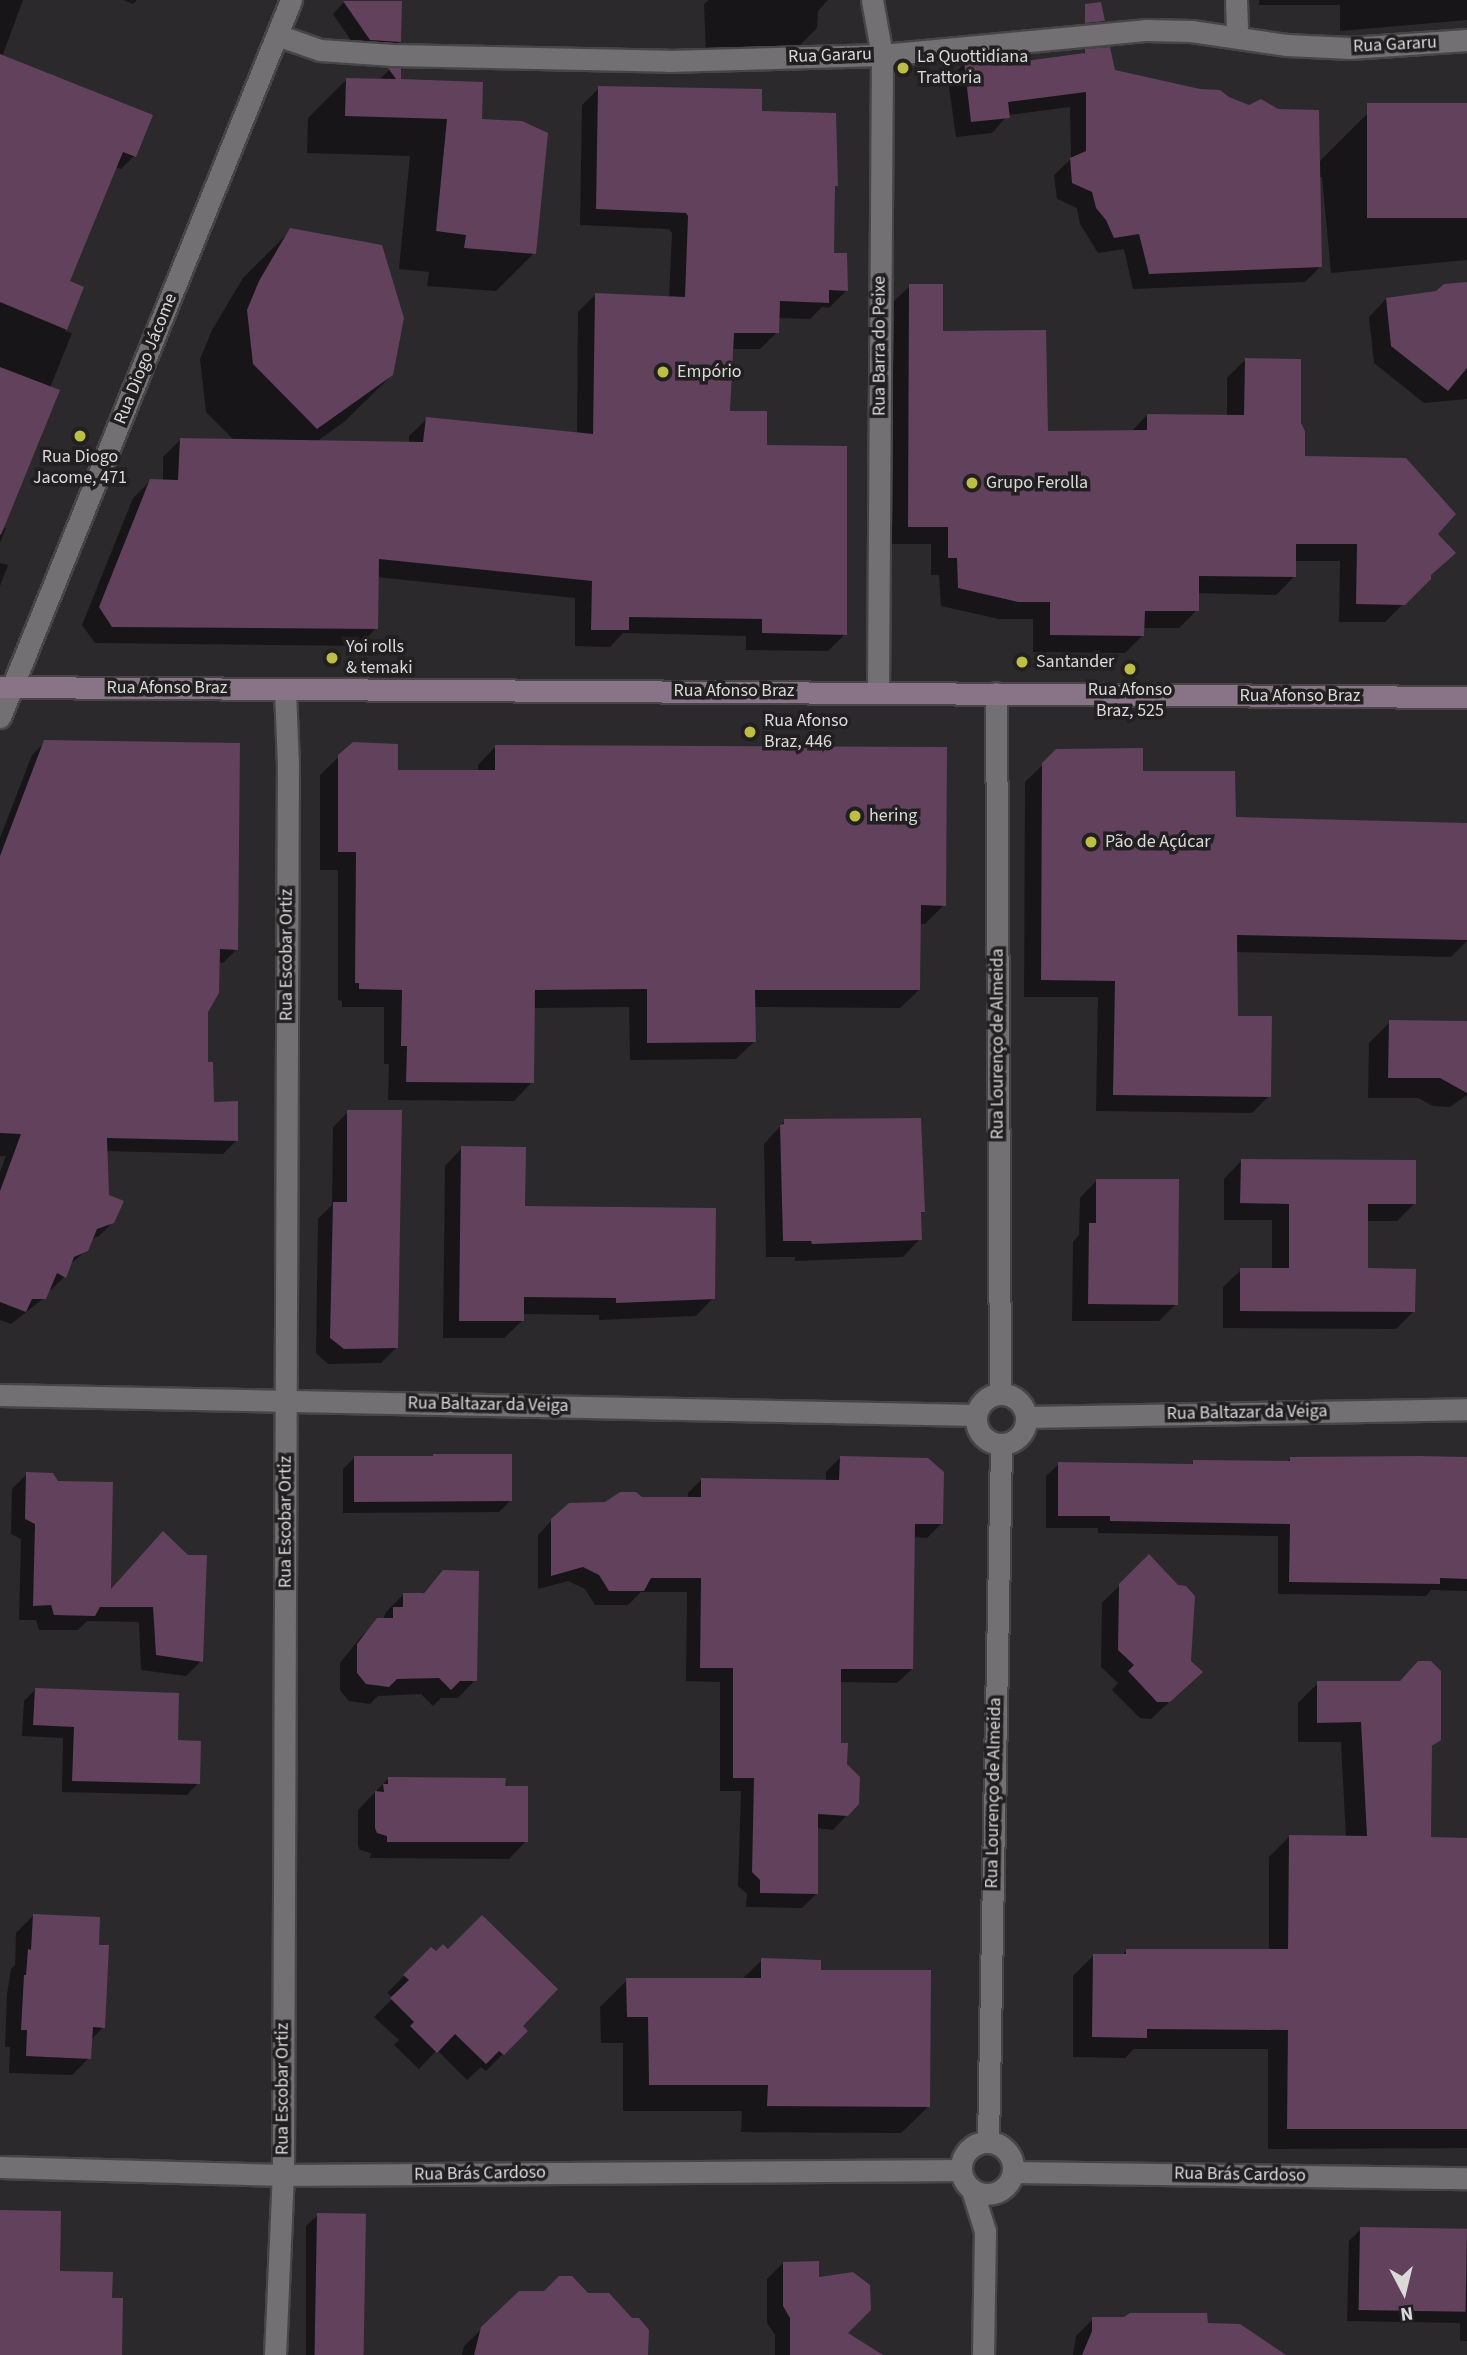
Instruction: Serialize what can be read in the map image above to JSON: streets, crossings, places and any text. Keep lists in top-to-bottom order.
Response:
{
  "streets": {
    "street": [
      "Rua Gararu",
      "Rua Barra do Peixe",
      "Rua Diogo Jácome",
      "Rua Afonso Braz",
      "Rua Escobar Ortiz",
      "Rua Lourenço de Almeida",
      "Rua Baltazar da Veiga",
      "Rua Brás Cardoso"
    ]
  },
  "crossings": [
    ["Rua Gararu", "Rua Barra do Peixe"],
    ["Rua Gararu", "Rua Diogo Jácome"],
    ["Rua Barra do Peixe", "Rua Afonso Braz"],
    ["Rua Diogo Jácome", "Rua Afonso Braz"],
    ["Rua Afonso Braz", "Rua Escobar Ortiz"],
    ["Rua Afonso Braz", "Rua Lourenço de Almeida"],
    ["Rua Escobar Ortiz", "Rua Baltazar da Veiga"],
    ["Rua Escobar Ortiz", "Rua Brás Cardoso"],
    ["Rua Lourenço de Almeida", "Rua Baltazar da Veiga"],
    ["Rua Lourenço de Almeida", "Rua Brás Cardoso"]
  ],
  "places": [
    "La Quottidiana Trattoria",
    "Empório",
    "Rua Diogo Jacome, 471",
    "Grupo Ferolla",
    "Yoi rolls & temaki",
    "Santander",
    "Rua Afonso Braz, 525",
    "Rua Afonso Braz, 446",
    "hering",
    "Pão de Açúcar"
  ],
  "north": "bottom"
}
